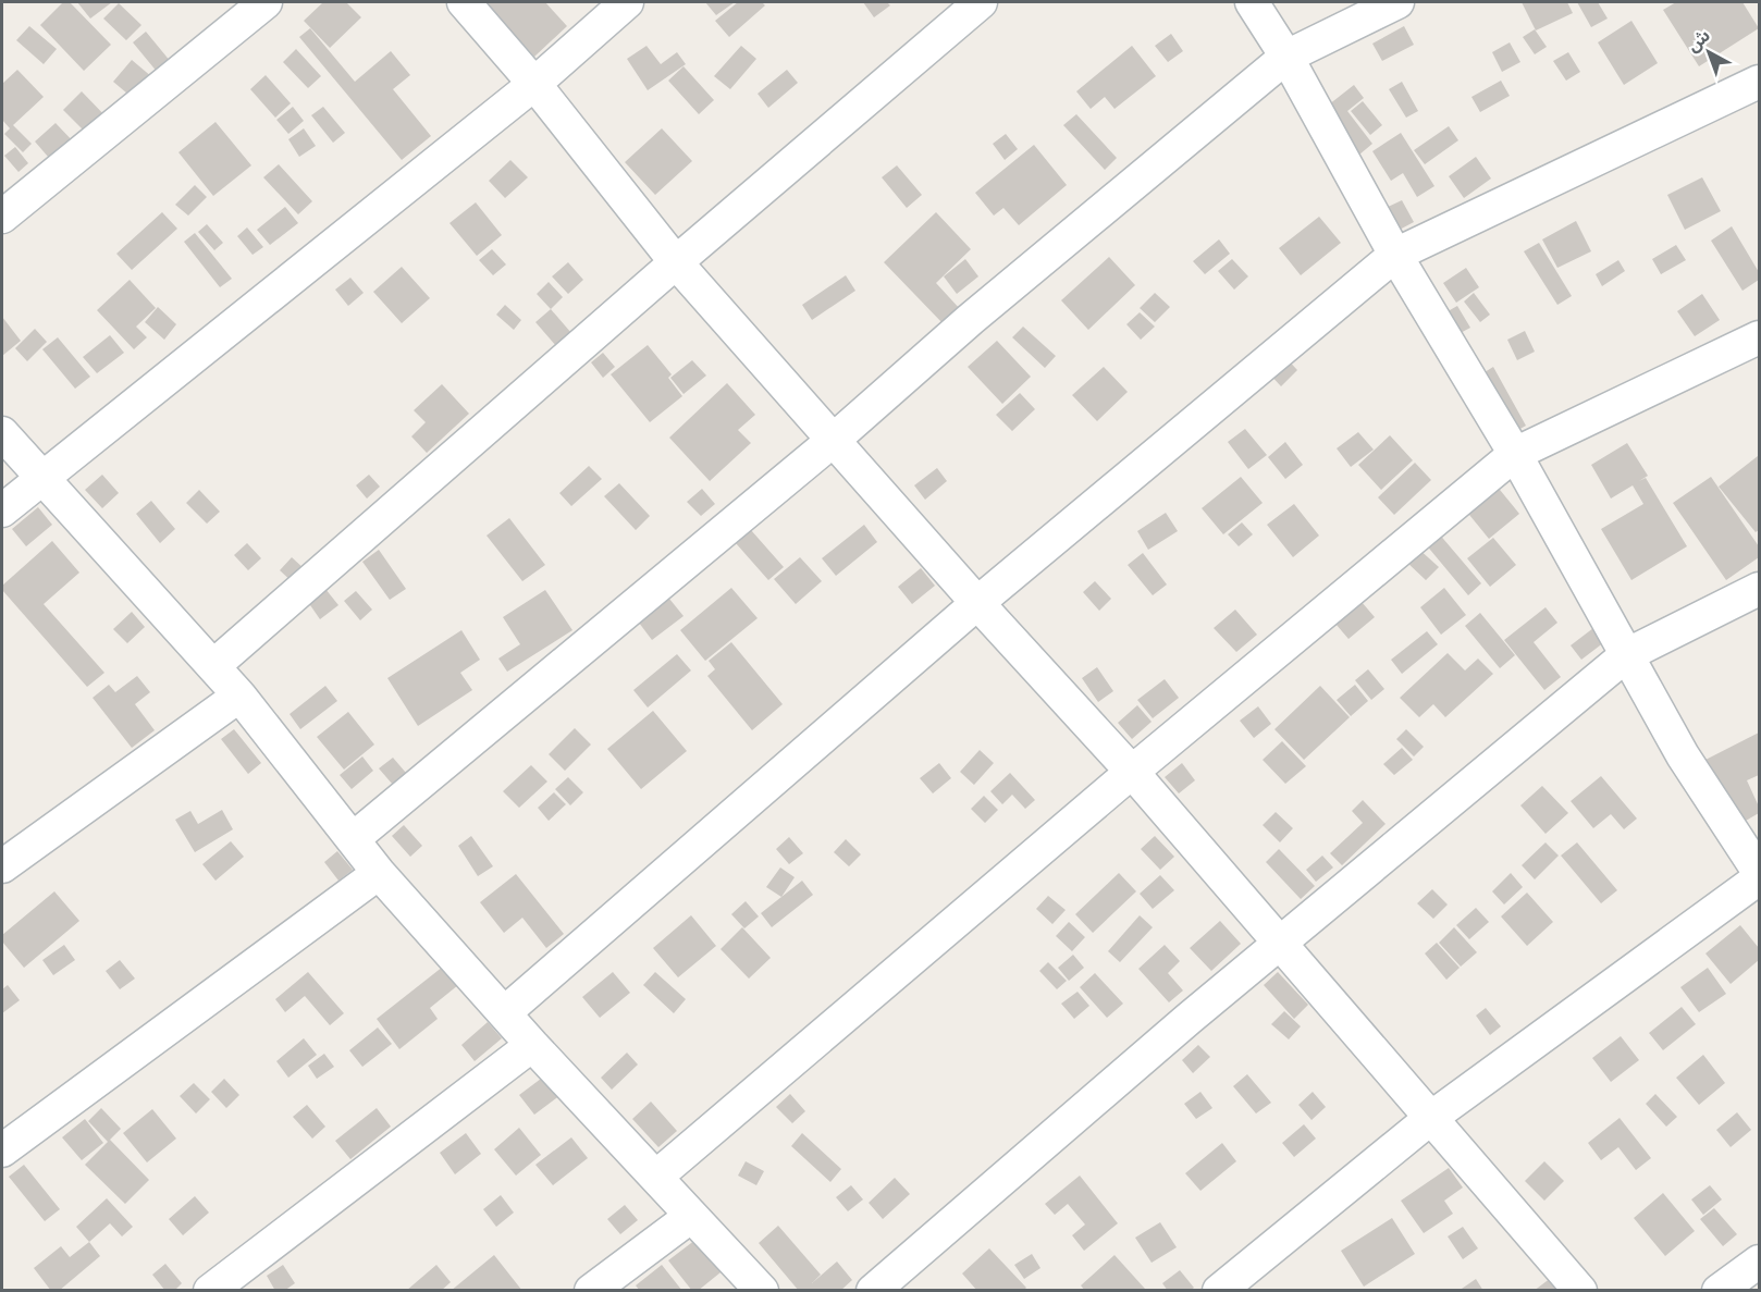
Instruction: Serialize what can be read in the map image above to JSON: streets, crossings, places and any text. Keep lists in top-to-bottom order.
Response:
{
  "north": "top left"
}
